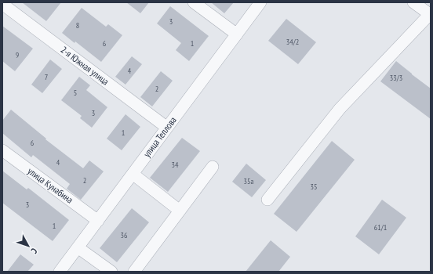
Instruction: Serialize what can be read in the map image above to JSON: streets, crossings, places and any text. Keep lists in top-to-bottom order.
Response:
{
  "streets": {
    "street": ["2-я Южная улица", "улица Теплова", "улица Кунабина"]
  },
  "crossings": [
    ["2-я Южная улица", "улица Теплова"],
    ["улица Теплова", "улица Кунабина"]
  ],
  "house_numbers": [
    "3",
    "8",
    "34/2",
    "6",
    "1",
    "9",
    "4",
    "7",
    "33/3",
    "2",
    "5",
    "3",
    "1",
    "6",
    "4",
    "34",
    "2",
    "35а",
    "35",
    "3",
    "1",
    "61/1",
    "36"
  ],
  "north": "bottom right"
}
